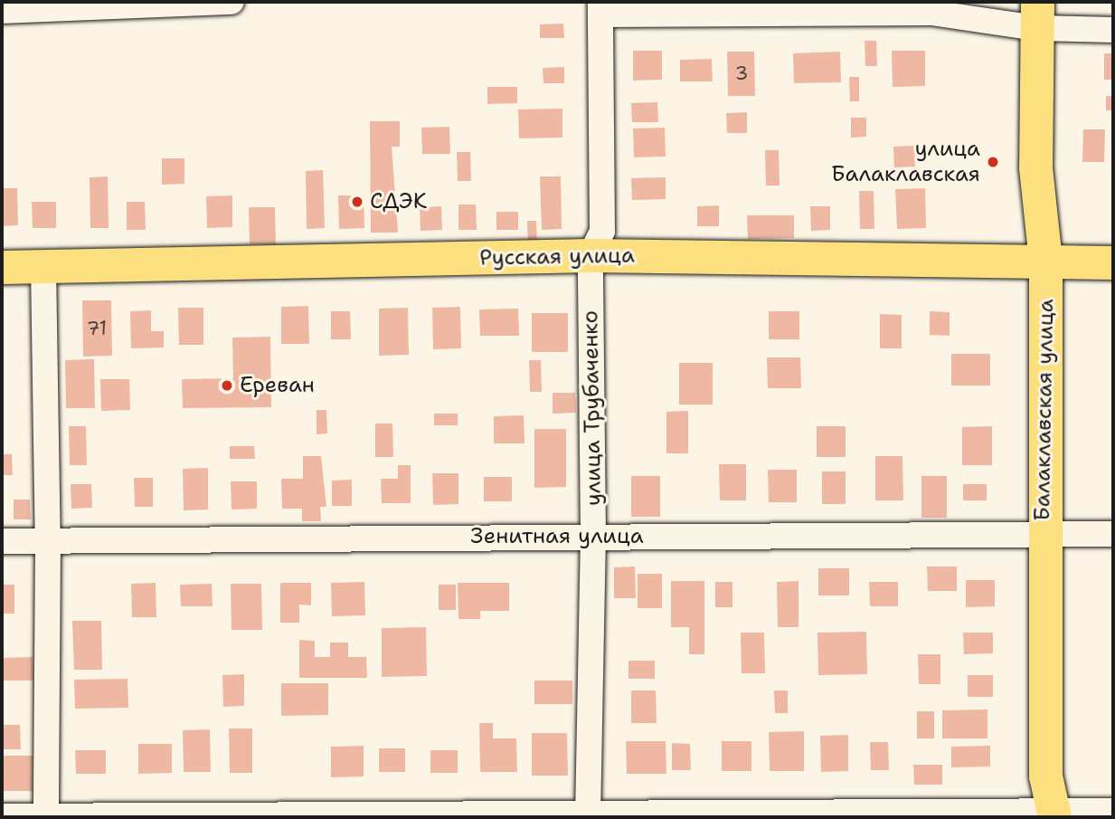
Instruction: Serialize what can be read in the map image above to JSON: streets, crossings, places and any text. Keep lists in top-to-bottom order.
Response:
{
  "streets": {
    "main road": ["Русская улица", "Балаклавская улица"],
    "street": ["улица Трубаченко", "Зенитная улица"]
  },
  "crossings": [
    ["Русская улица", "улица Трубаченко"],
    ["Русская улица", "Балаклавская улица"],
    ["улица Трубаченко", "Зенитная улица"],
    ["Балаклавская улица", "Зенитная улица"]
  ],
  "places": ["улица Балаклавская", "СДЭК", "Ереван"],
  "house_numbers": ["3", "71"]
}
